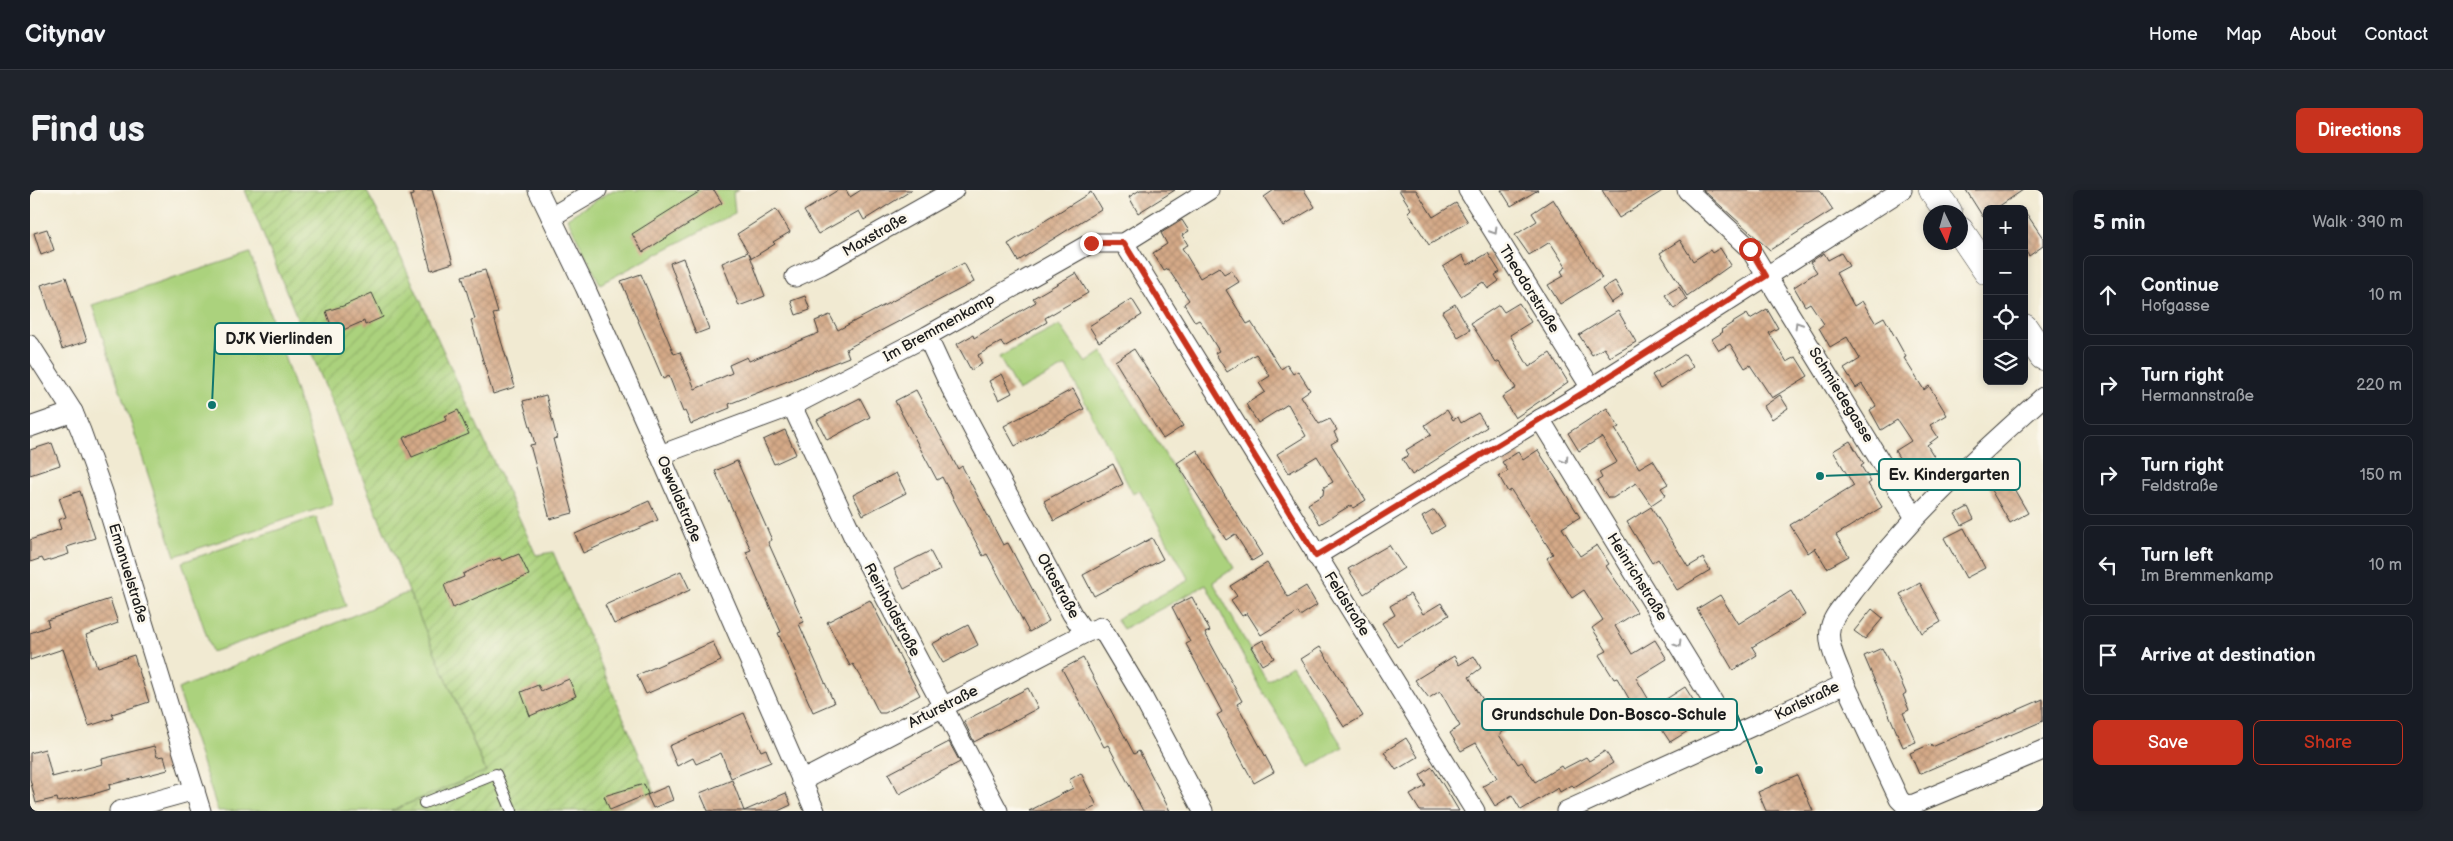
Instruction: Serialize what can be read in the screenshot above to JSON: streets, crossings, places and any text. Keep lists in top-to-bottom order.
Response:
{
  "streets": {
    "street": [
      "Maxstraße",
      "Theodorstraße",
      "Im Bremmenkamp",
      "Schmiedegasse",
      "Oswaldstraße",
      "Emanuelstraße",
      "Heinrichstraße",
      "Ottostraße",
      "Feldstraße",
      "Reinholdstraße",
      "Karlstraße",
      "Arturstraße"
    ]
  },
  "crossings": [
    ["Im Bremmenkamp", "Oswaldstraße"],
    ["Im Bremmenkamp", "Ottostraße"],
    ["Im Bremmenkamp", "Feldstraße"],
    ["Im Bremmenkamp", "Reinholdstraße"],
    ["Schmiedegasse", "Karlstraße"],
    ["Oswaldstraße", "Arturstraße"],
    ["Heinrichstraße", "Karlstraße"],
    ["Ottostraße", "Arturstraße"],
    ["Reinholdstraße", "Arturstraße"]
  ],
  "one_way": ["Theodorstraße", "Schmiedegasse", "Heinrichstraße"],
  "places": ["DJK Vierlinden", "Ev. Kindergarten", "Grundschule Don-Bosco-Schule"],
  "north": "bottom",
  "page": {
    "header": "Citynav",
    "nav": [
      "Home",
      "Map",
      "About",
      "Contact"
    ],
    "buttons": [
      "Directions",
      ["Save", "Share"]
    ],
    "title": "Find us",
    "heading": ["5 min", "Walk · 390 m"],
    "map_buttons": ["+", "−"],
    "list": [
      ["Continue", "Hofgasse", "10 m"],
      ["Turn right", "Hermannstraße", "220 m"],
      ["Turn right", "Feldstraße", "150 m"],
      ["Turn left", "Im Bremmenkamp", "10 m"],
      "Arrive at destination"
    ]
  }
}
